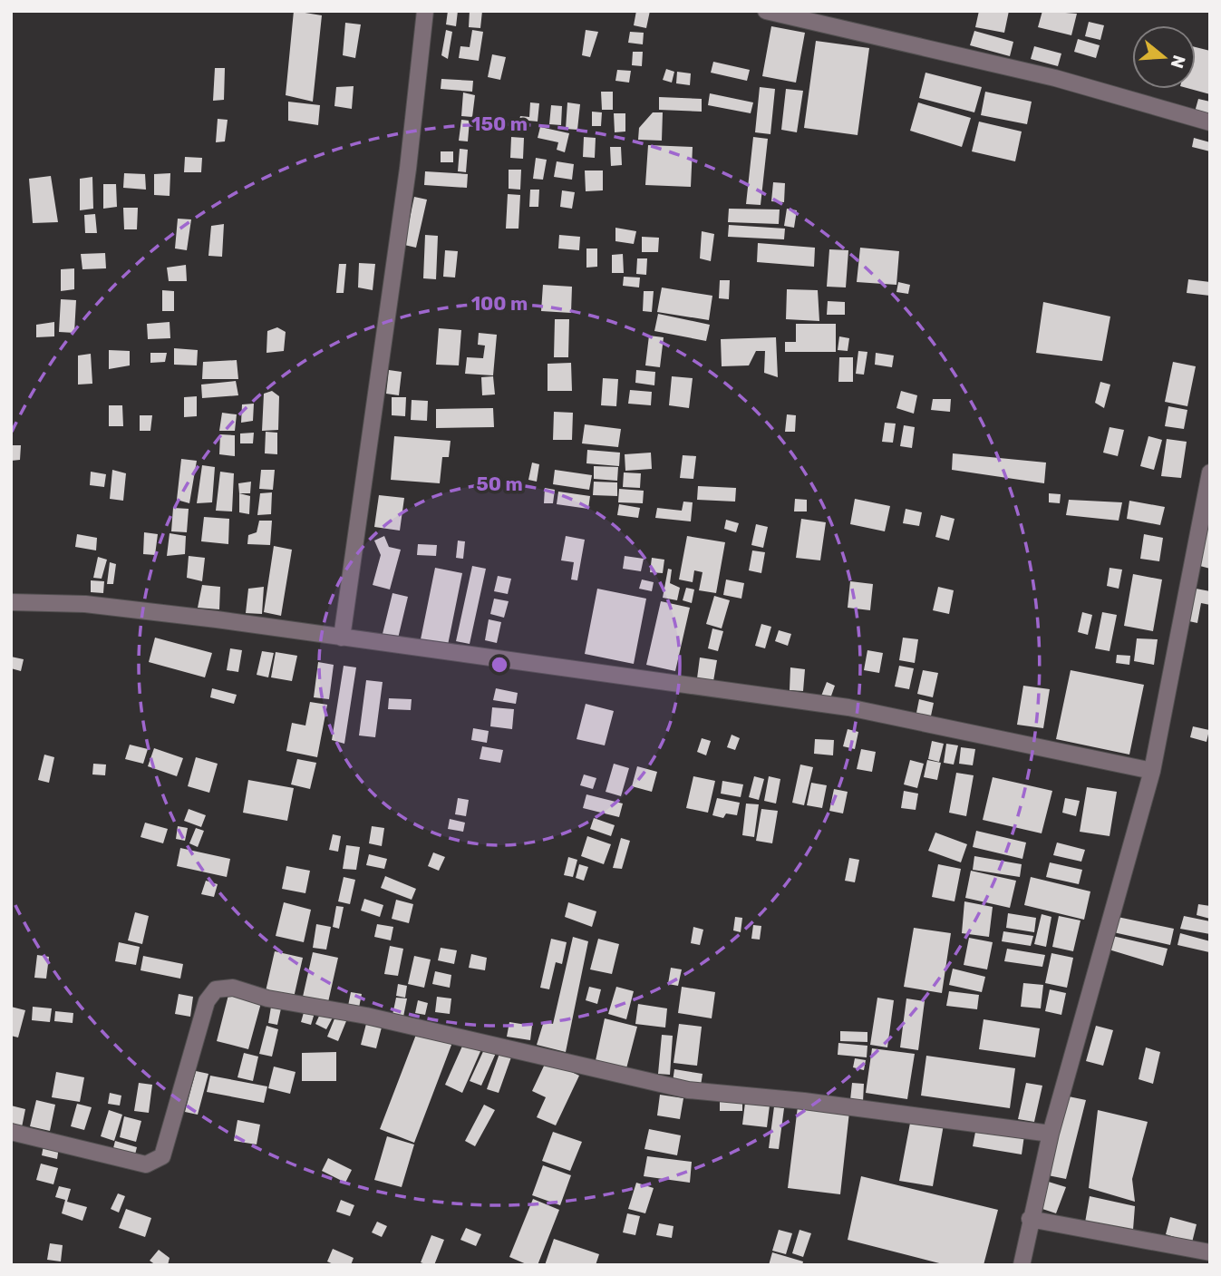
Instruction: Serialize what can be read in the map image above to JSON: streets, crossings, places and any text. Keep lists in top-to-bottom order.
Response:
{
  "north": "right",
  "rings": ["150 m", "100 m", "50 m"]
}
